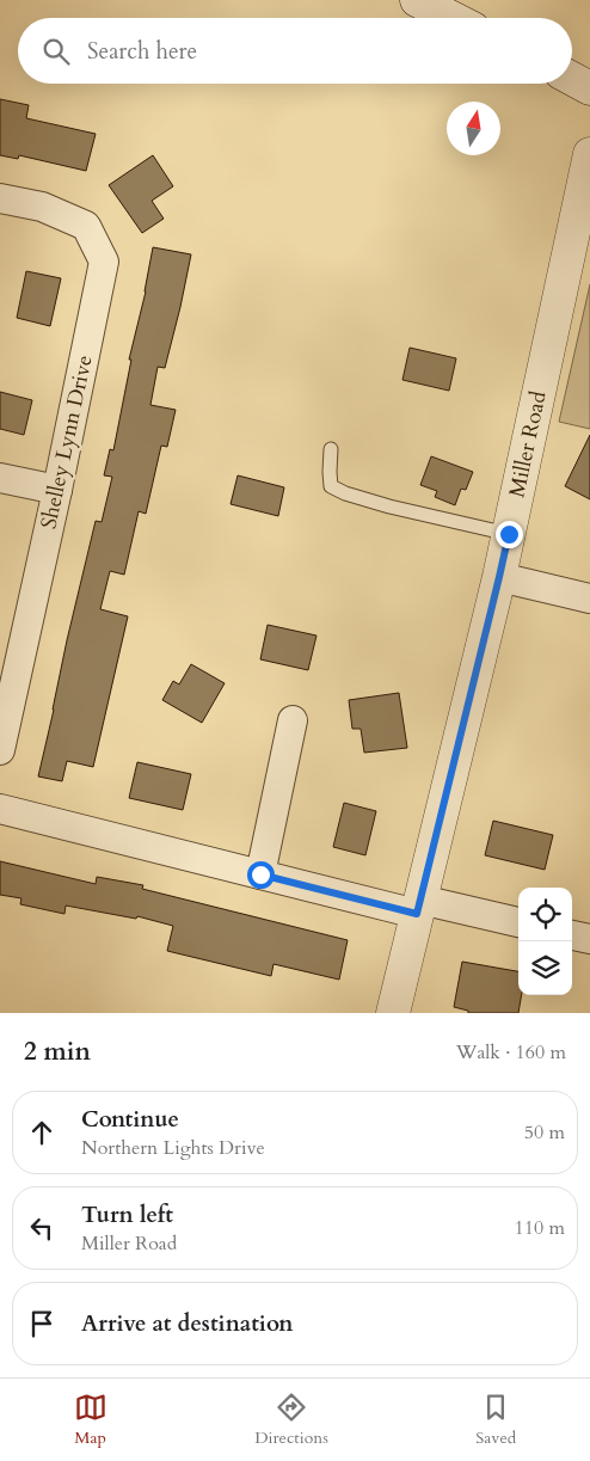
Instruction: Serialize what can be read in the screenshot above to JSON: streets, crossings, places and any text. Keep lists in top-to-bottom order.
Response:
{
  "streets": {
    "street": ["Shelley Lynn Drive", "Miller Road"]
  },
  "north": "top",
  "page": {
    "search": "Search here",
    "heading": ["2 min", "Walk · 160 m"],
    "list": [
      ["Continue", "Northern Lights Drive", "50 m"],
      ["Turn left", "Miller Road", "110 m"],
      "Arrive at destination"
    ],
    "nav": ["Map", "Directions", "Saved"]
  }
}
